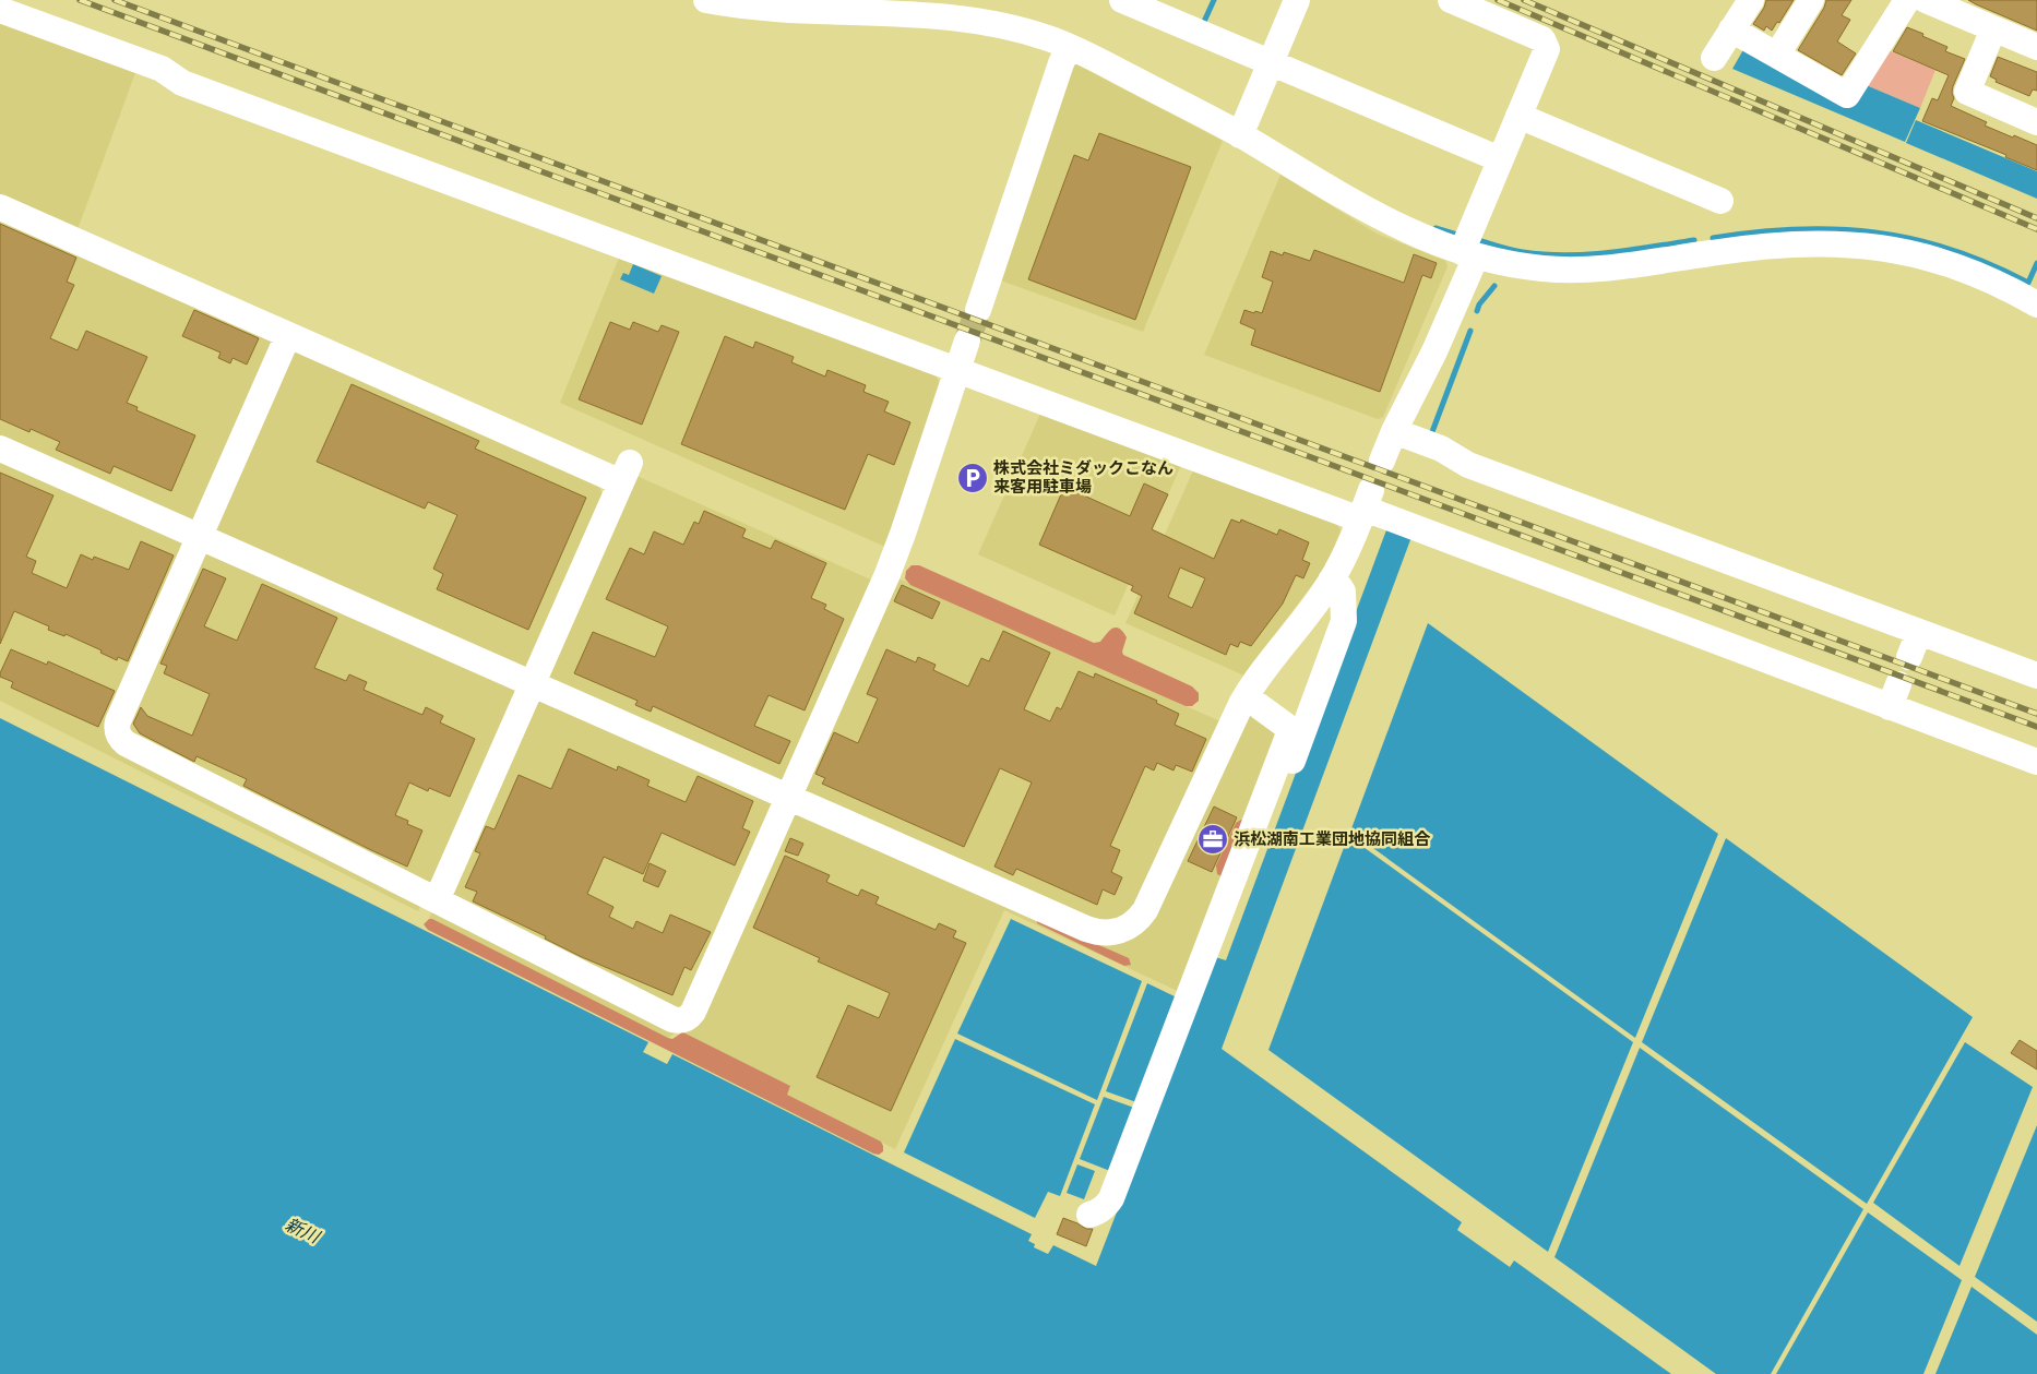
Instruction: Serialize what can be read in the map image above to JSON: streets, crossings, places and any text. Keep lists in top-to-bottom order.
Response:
{
  "water": ["新川"],
  "places": {
    "parking": ["株式会社ミダックこなん 来客用駐車場"],
    "office": ["浜松湖南工業団地協同組合"]
  }
}
